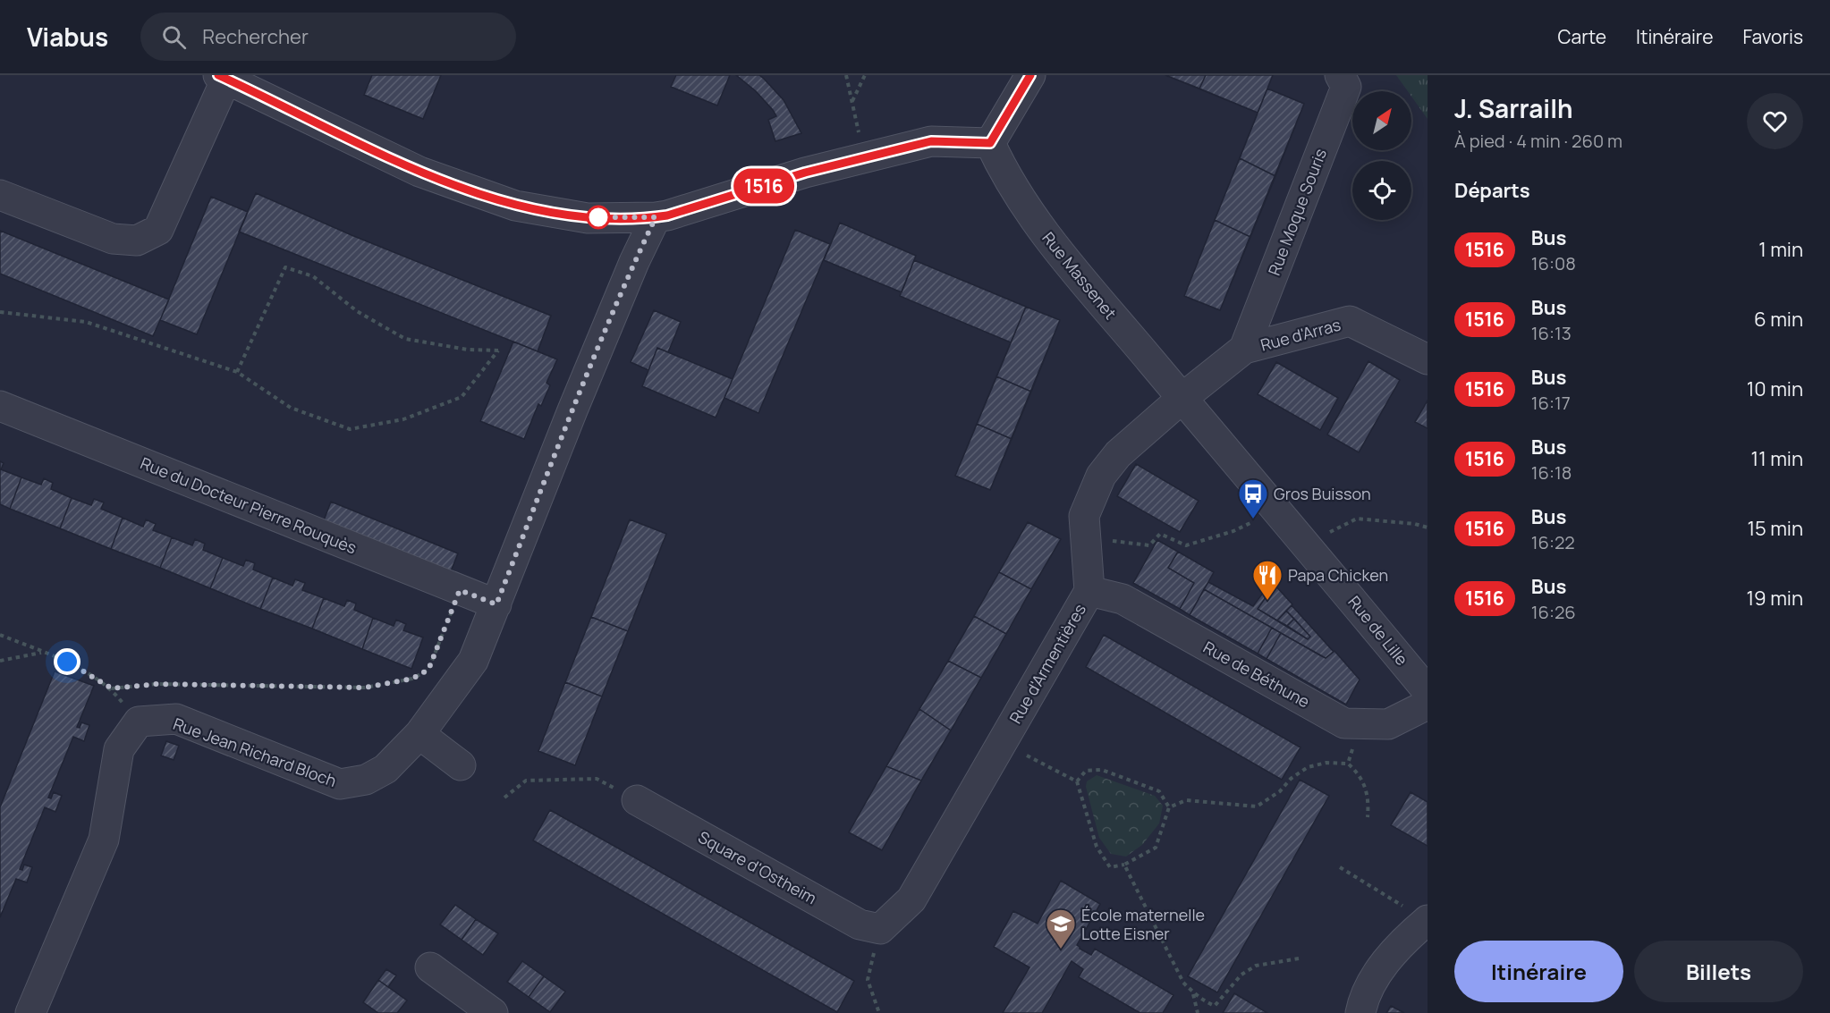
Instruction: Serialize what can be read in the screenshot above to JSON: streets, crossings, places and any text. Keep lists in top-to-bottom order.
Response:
{
  "streets": {
    "street": [
      "Rue Moque Souris",
      "Rue Massenet",
      "Rue d'Arras",
      "Rue du Docteur Pierre Rouquès",
      "Rue de Lille",
      "Rue d'Armentières",
      "Rue de Béthune",
      "Rue Jean Richard Bloch",
      "Square d'Ostheim"
    ]
  },
  "crossings": [
    ["Rue Moque Souris", "Rue d'Arras"],
    ["Rue Massenet", "Rue d'Arras"],
    ["Rue Massenet", "Rue de Lille"],
    ["Rue Massenet", "Rue d'Armentières"],
    ["Rue d'Arras", "Rue de Lille"],
    ["Rue d'Arras", "Rue d'Armentières"],
    ["Rue du Docteur Pierre Rouquès", "Rue Jean Richard Bloch"],
    ["Rue de Lille", "Rue d'Armentières"],
    ["Rue d'Armentières", "Rue de Béthune"],
    ["Rue d'Armentières", "Square d'Ostheim"]
  ],
  "places": {
    "bus stop": ["Gros Buisson"],
    "restaurant": ["Papa Chicken"],
    "school or university": ["École maternelle Lotte Eisner"]
  },
  "lines": ["bus line 1516"],
  "north": "top right",
  "page": {
    "header": "Viabus",
    "search": "Rechercher",
    "nav": ["Carte", "Itinéraire", "Favoris"],
    "on_map": "1516",
    "heading": [
      ["J. Sarrailh", "À pied · 4 min · 260 m"],
      "Départs"
    ],
    "list": [
      {
        "mark": "1516",
        "name": "Bus",
        "note": "16:08",
        "value": "1 min"
      },
      {
        "mark": "1516",
        "name": "Bus",
        "note": "16:13",
        "value": "6 min"
      },
      {
        "mark": "1516",
        "name": "Bus",
        "note": "16:17",
        "value": "10 min"
      },
      {
        "mark": "1516",
        "name": "Bus",
        "note": "16:18",
        "value": "11 min"
      },
      {
        "mark": "1516",
        "name": "Bus",
        "note": "16:22",
        "value": "15 min"
      },
      {
        "mark": "1516",
        "name": "Bus",
        "note": "16:26",
        "value": "19 min"
      }
    ],
    "buttons": ["Itinéraire", "Billets"]
  }
}
